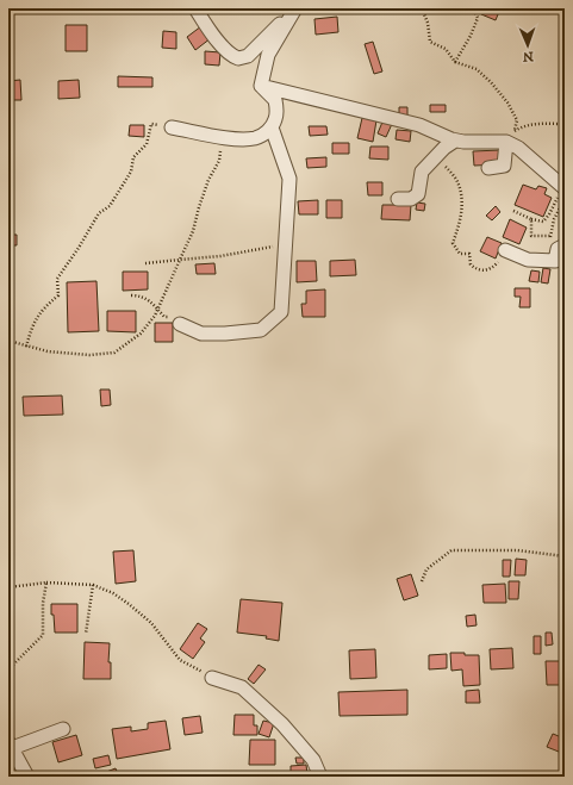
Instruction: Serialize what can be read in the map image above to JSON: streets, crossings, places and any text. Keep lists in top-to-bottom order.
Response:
{
  "north": "bottom"
}
